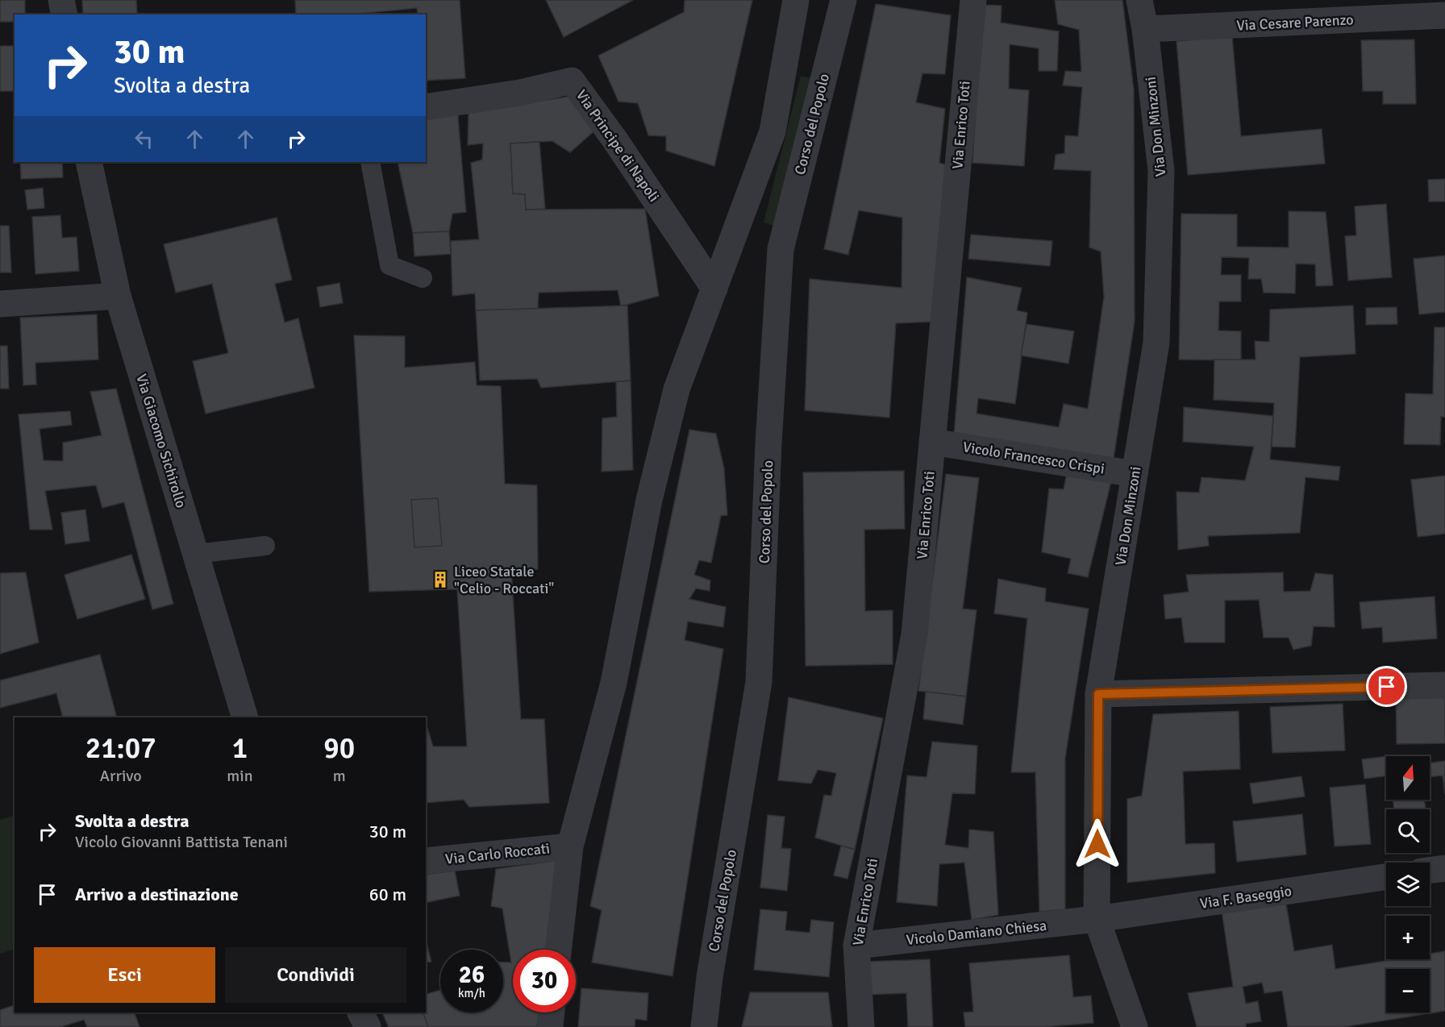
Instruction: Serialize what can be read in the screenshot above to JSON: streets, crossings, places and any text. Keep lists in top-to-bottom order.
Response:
{
  "streets": {
    "street": [
      "Via Cesare Parenzo",
      "Corso del Popolo",
      "Via Enrico Toti",
      "Via Don Minzoni",
      "Via Principe di Napoli",
      "Via Giacomo Sichirollo",
      "Vicolo Francesco Crispi",
      "Via Carlo Roccati",
      "Via F. Baseggio",
      "Vicolo Damiano Chiesa"
    ]
  },
  "crossings": [
    ["Via Cesare Parenzo", "Via Don Minzoni"],
    ["Via Enrico Toti", "Vicolo Francesco Crispi"],
    ["Via Enrico Toti", "Vicolo Damiano Chiesa"],
    ["Via Don Minzoni", "Vicolo Francesco Crispi"],
    ["Via Don Minzoni", "Via F. Baseggio"],
    ["Via Don Minzoni", "Vicolo Damiano Chiesa"],
    ["Via F. Baseggio", "Vicolo Damiano Chiesa"]
  ],
  "places": {
    "building": ["Liceo Statale \"Celio - Roccati\""]
  },
  "north": "top",
  "page": {
    "turn": ["30 m", "Svolta a destra"],
    "eta": [
      "21:07",
      "Arrivo",
      "1",
      "min",
      "90",
      "m"
    ],
    "map_buttons": ["+", "−"],
    "list": [
      {
        "name": "Svolta a destra",
        "note": "Vicolo Giovanni Battista Tenani",
        "value": "30 m"
      },
      {
        "name": "Arrivo a destinazione",
        "value": "60 m"
      }
    ],
    "buttons": ["Esci", "Condividi"],
    "speed": "26 km/h",
    "limit": "30"
  }
}
